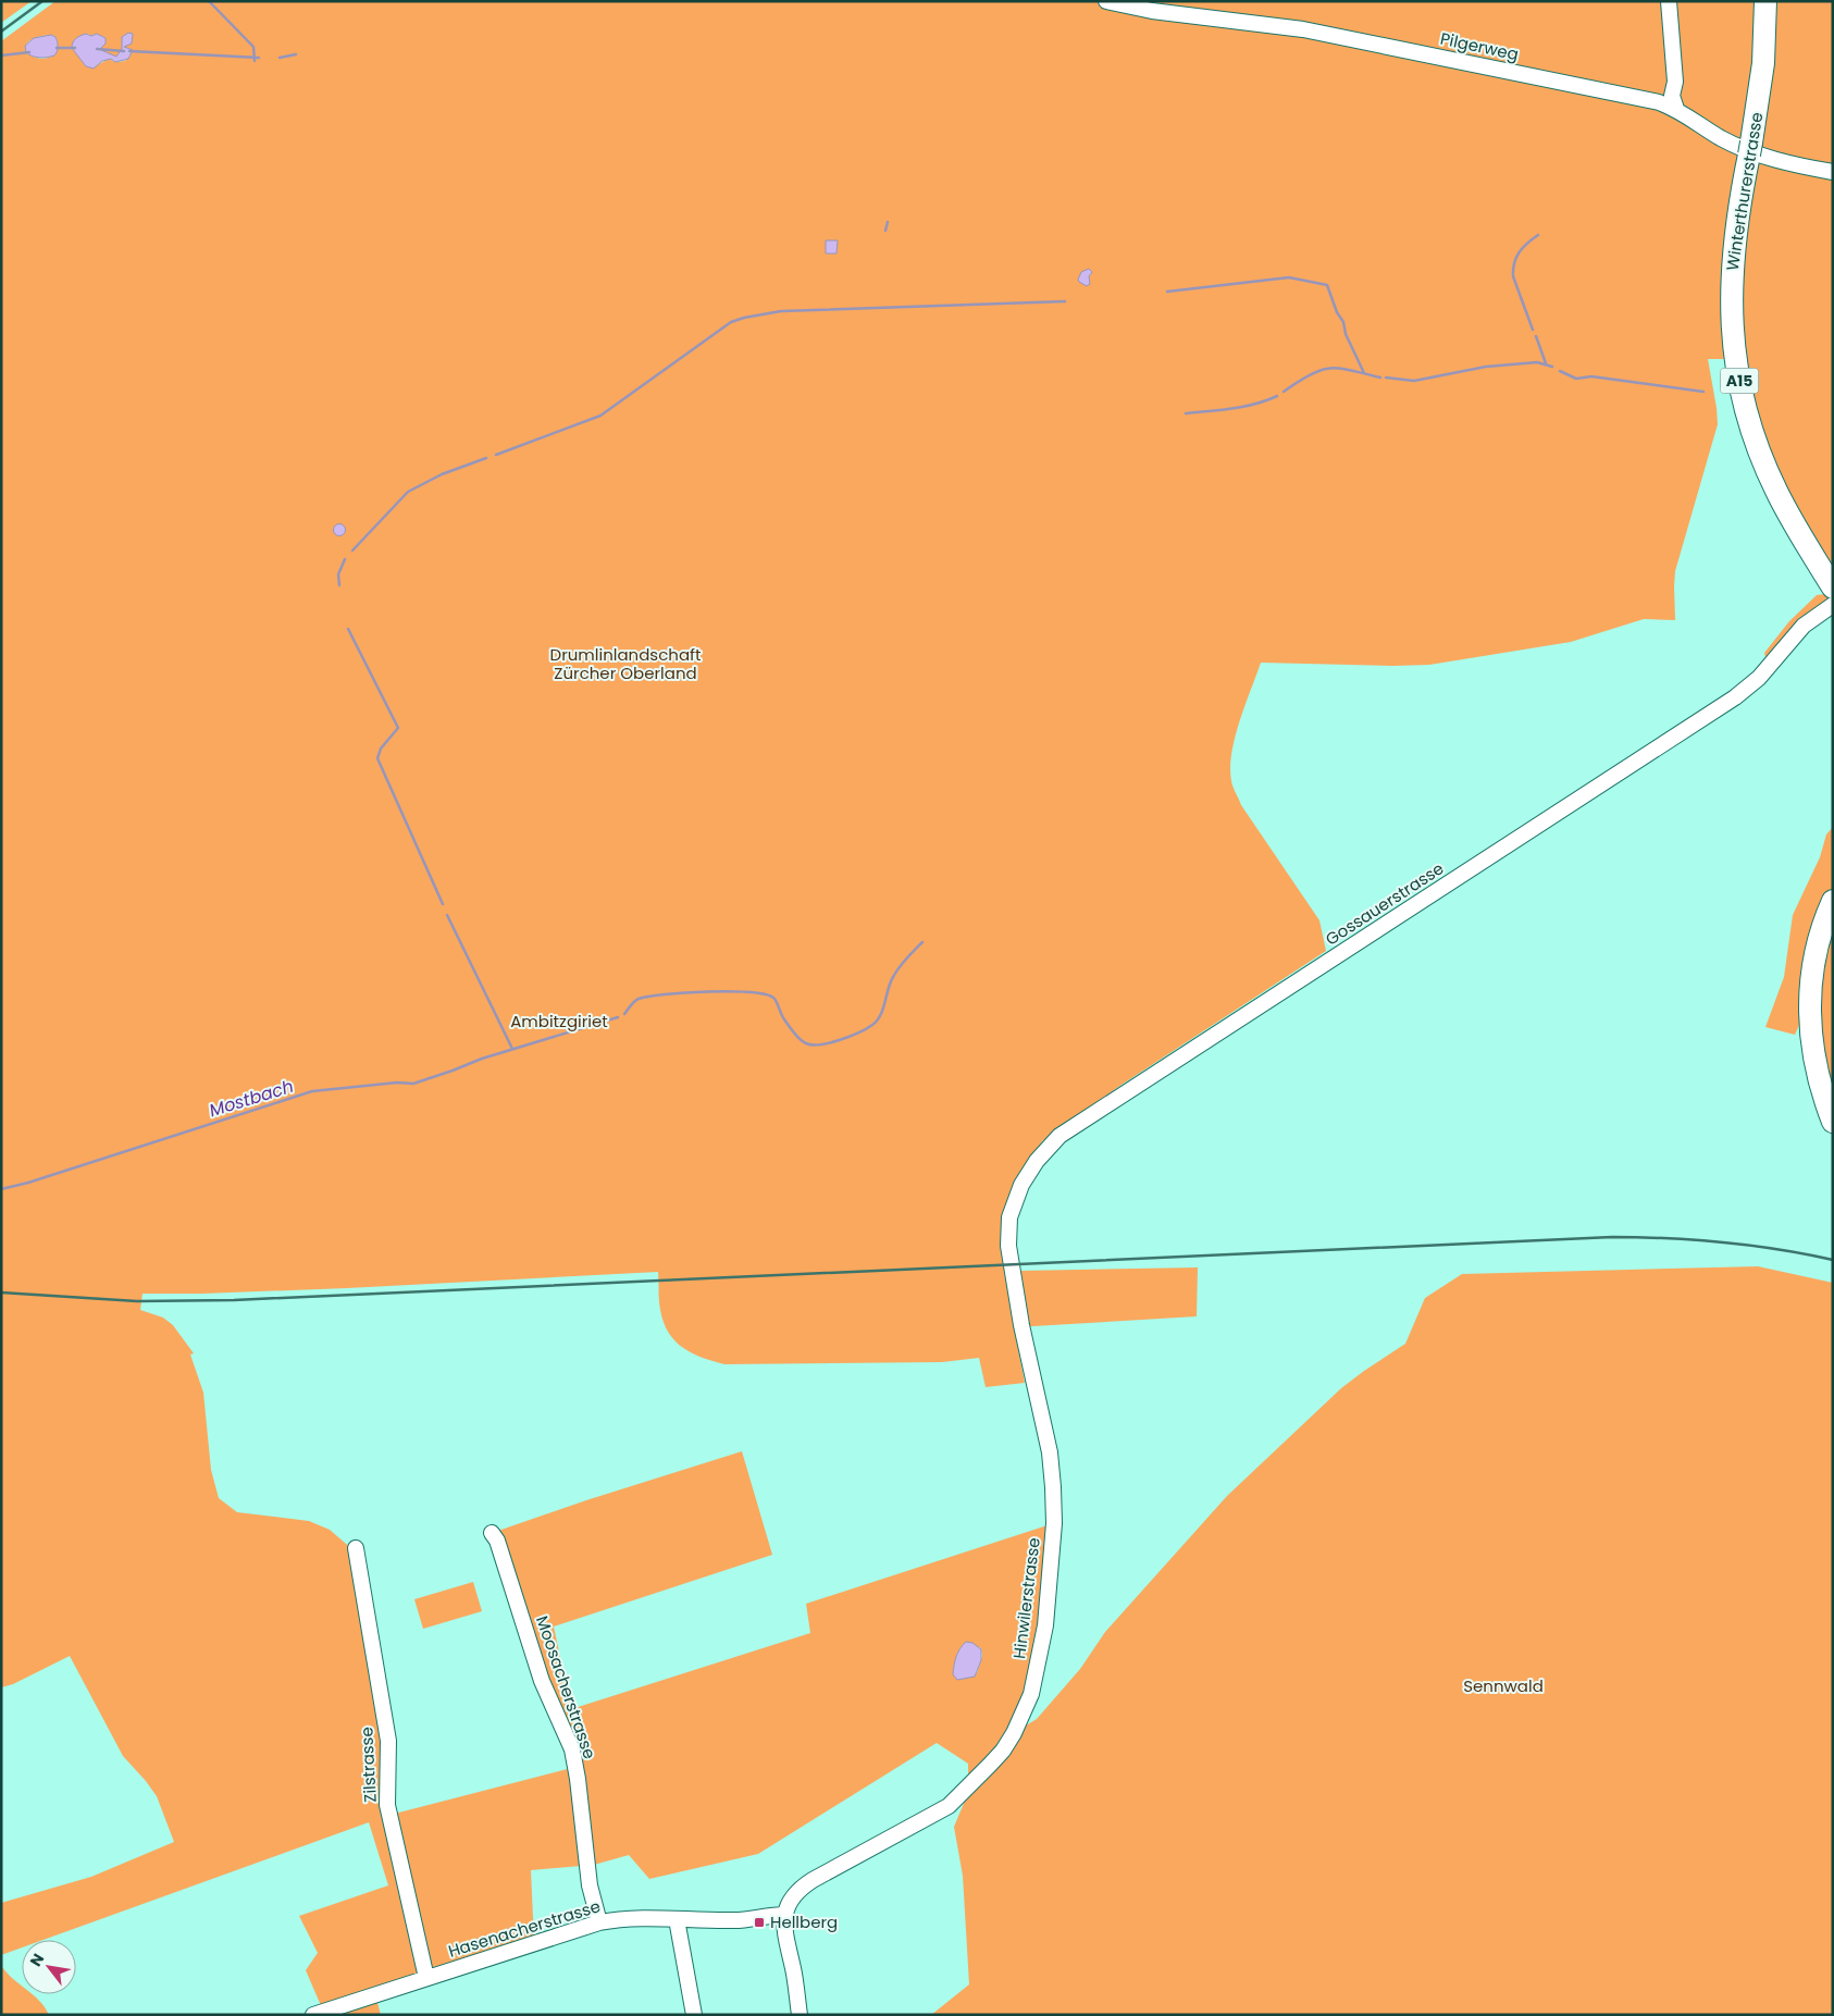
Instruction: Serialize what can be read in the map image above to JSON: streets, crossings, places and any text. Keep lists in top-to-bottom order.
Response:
{
  "streets": {
    "highway": ["Winterthurerstrasse", "A15"],
    "street": [
      "Pilgerweg",
      "Gossauerstrasse",
      "Hinwilerstrasse",
      "Moosacherstrasse",
      "Zilstrasse",
      "Hasenacherstrasse"
    ]
  },
  "crossings": [
    ["Winterthurerstrasse", "Gossauerstrasse"],
    ["Gossauerstrasse", "Hinwilerstrasse"],
    ["Hinwilerstrasse", "Hasenacherstrasse"],
    ["Moosacherstrasse", "Hasenacherstrasse"],
    ["Zilstrasse", "Hasenacherstrasse"]
  ],
  "water": ["Mostbach"],
  "parks": ["Drumlinlandschaft Zürcher Oberland", "Ambitzgiriet", "Sennwald"],
  "places": {
    "transit": ["Hellberg"]
  },
  "north": "top left"
}
